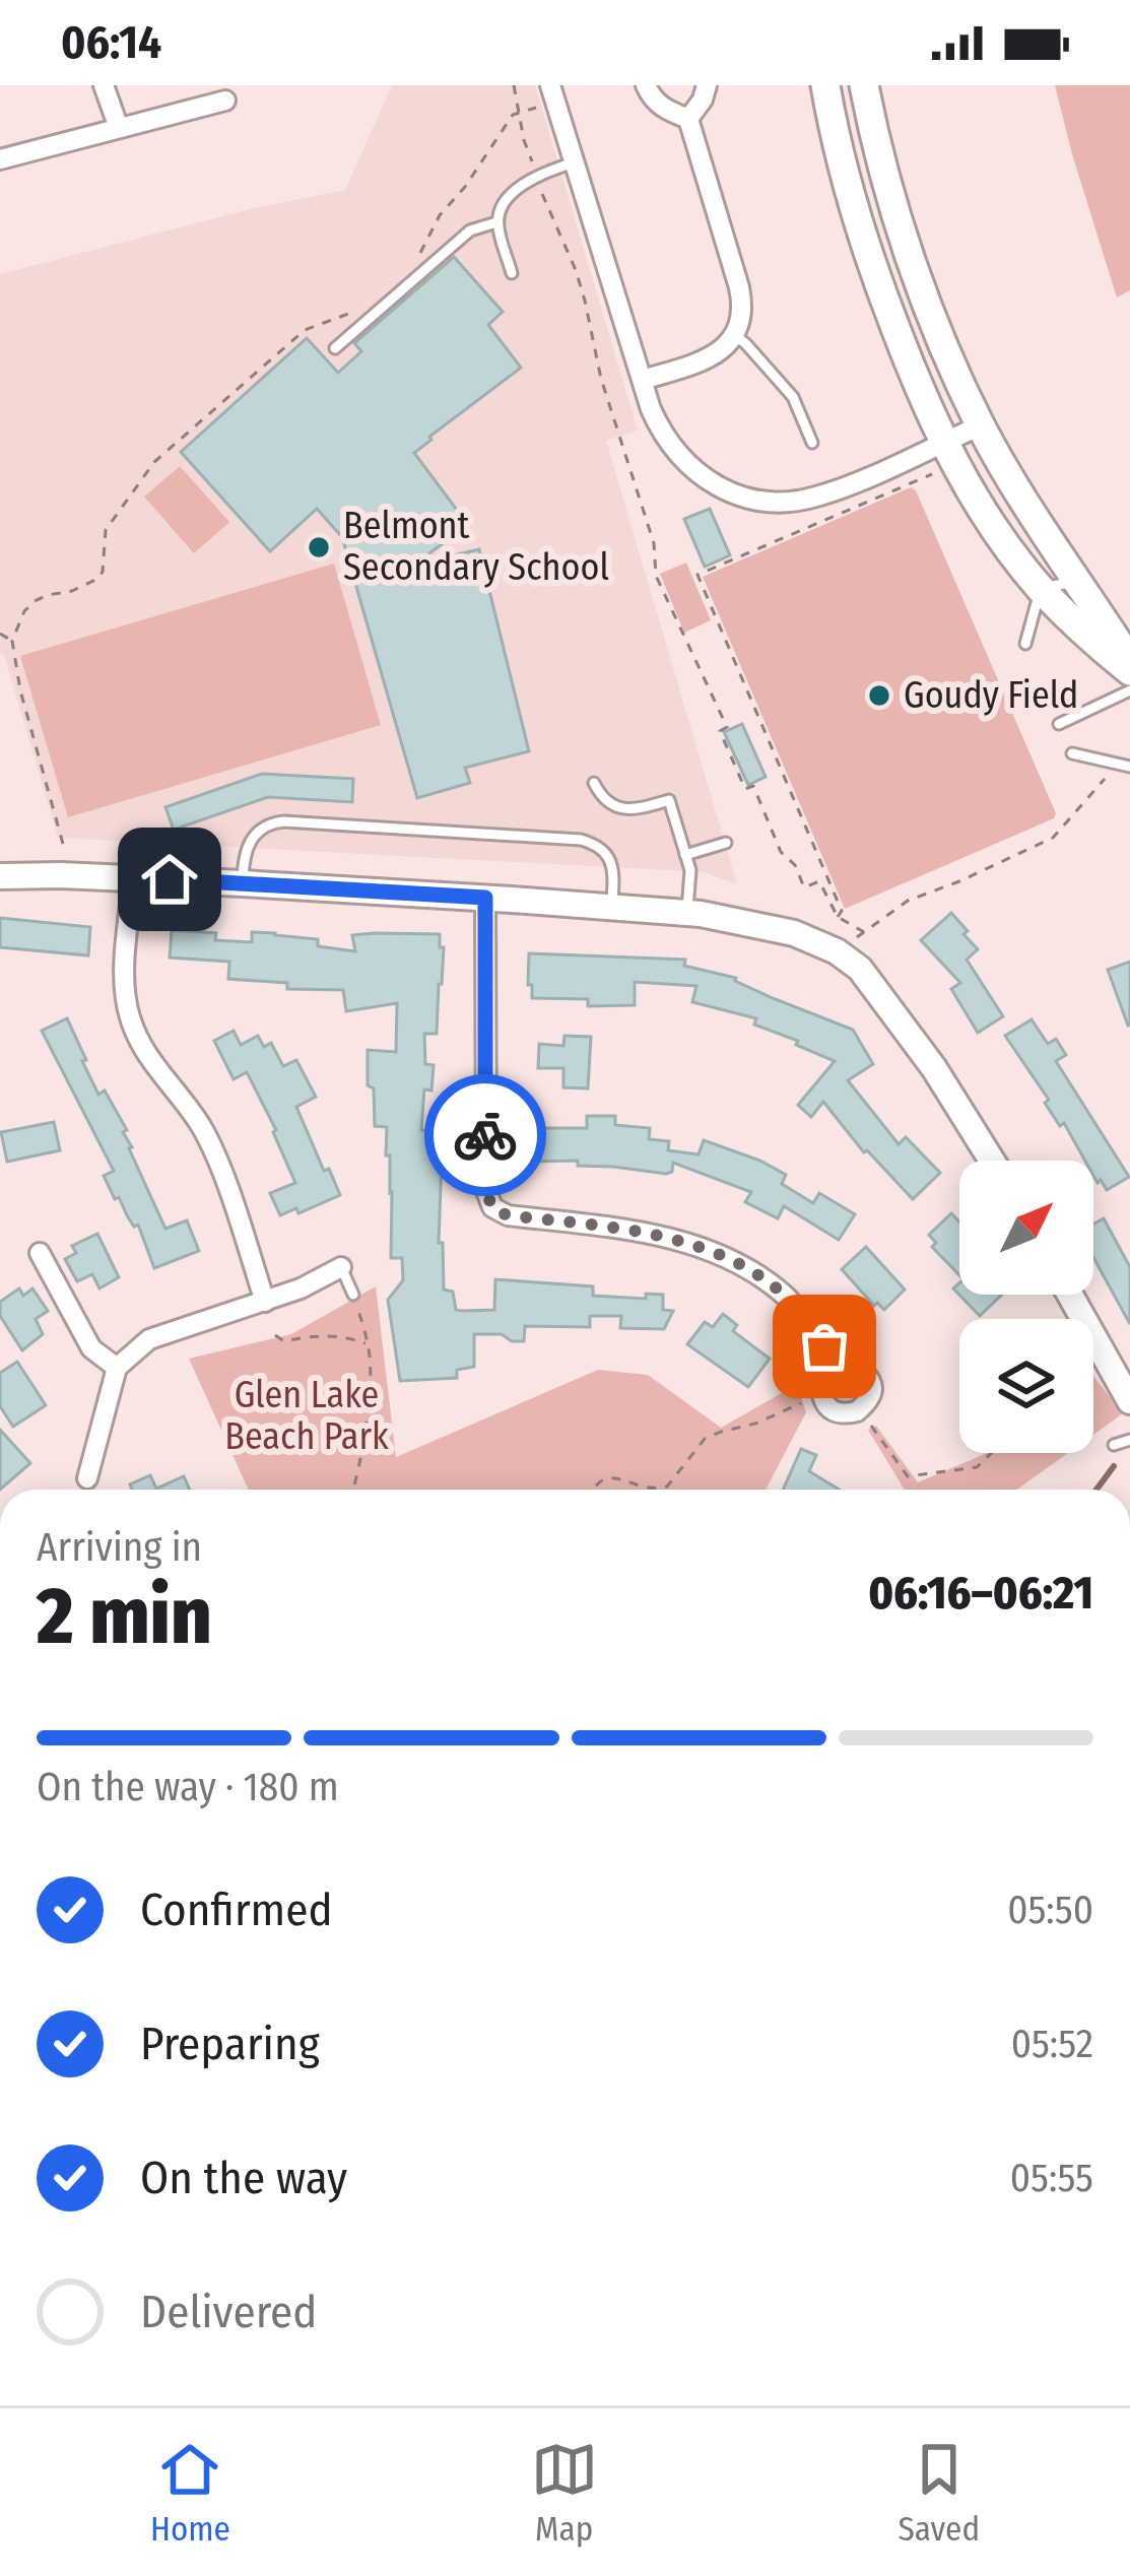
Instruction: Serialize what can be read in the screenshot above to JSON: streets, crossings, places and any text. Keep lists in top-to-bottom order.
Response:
{
  "parks": ["Glen Lake Beach Park"],
  "places": ["Belmont Secondary School", "Goudy Field"],
  "north": "top right",
  "page": {
    "status": "06:14",
    "heading": ["2 min", "Arriving in", "06:16–06:21"],
    "bar": "On the way · 180 m",
    "list": [
      ["Confirmed", "05:50"],
      ["Preparing", "05:52"],
      ["On the way", "05:55"],
      "Delivered"
    ],
    "tabs": ["Home", "Map", "Saved"]
  }
}
